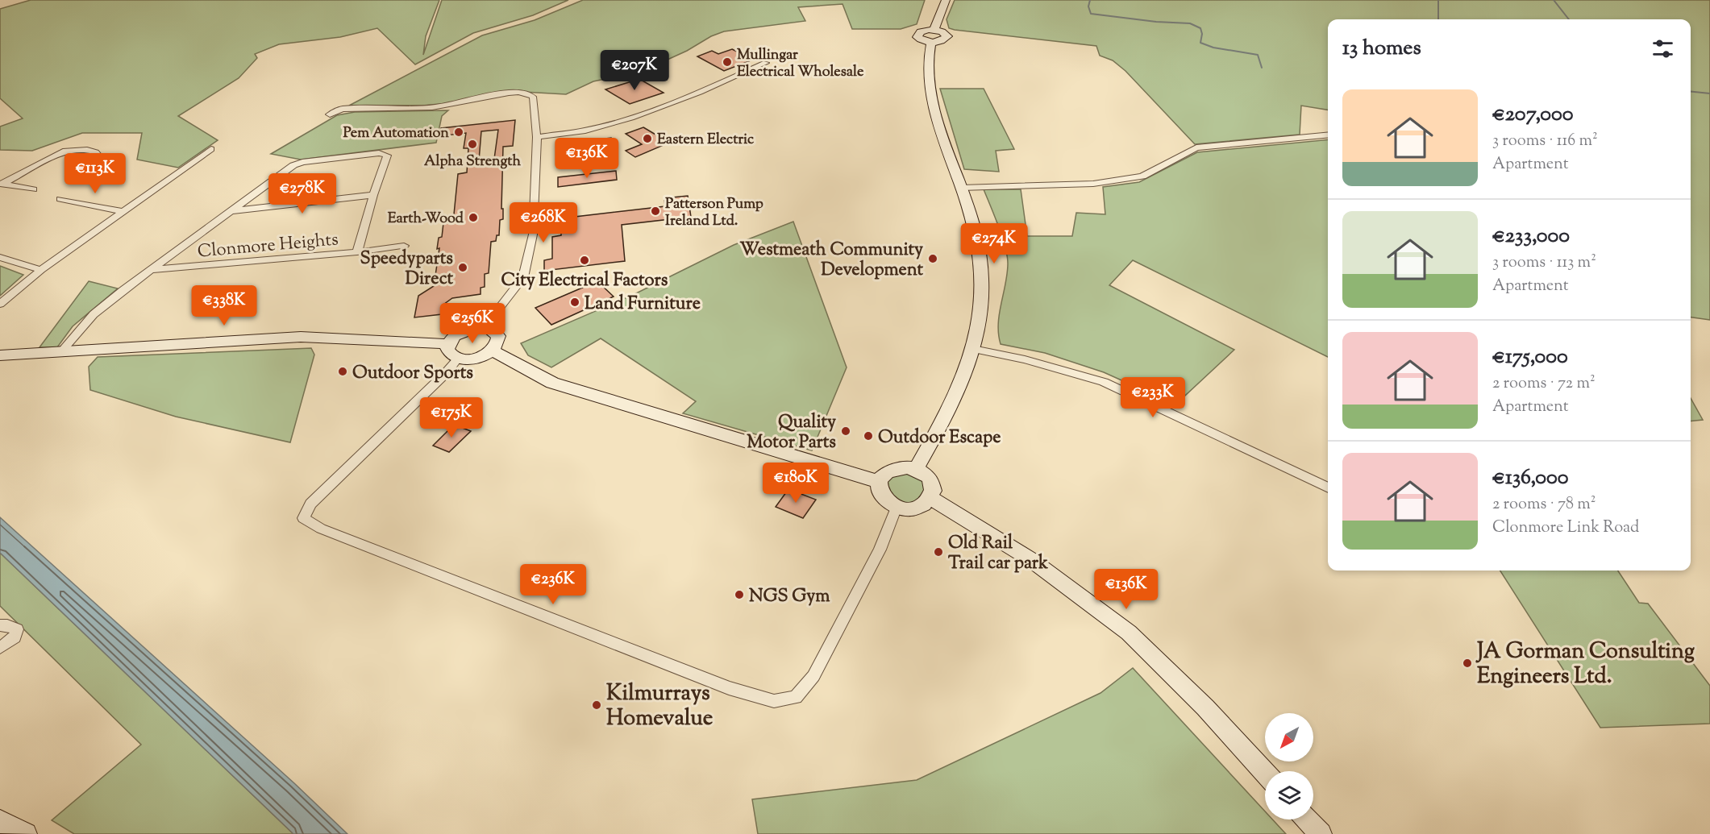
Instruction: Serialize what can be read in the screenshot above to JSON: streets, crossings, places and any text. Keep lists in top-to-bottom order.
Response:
{
  "streets": {
    "street": ["Clonmore Heights"]
  },
  "places": [
    "Mullingar Electrical Wholesale",
    "Pem Automation",
    "Eastern Electric",
    "Alpha Strength",
    "Patterson Pump Ireland Ltd.",
    "Earth-Wood",
    "Westmeath Community Development",
    "City Electrical Factors",
    "Speedyparts Direct",
    "Land Furniture",
    "Outdoor Sports",
    "Quality Motor Parts",
    "Outdoor Escape",
    "Old Rail Trail car park",
    "NGS Gym",
    "JA Gorman Consulting Engineers Ltd.",
    "Kilmurrays Homevalue"
  ],
  "north": "bottom left",
  "page": {
    "heading": "13 homes",
    "price": [
      "€207K",
      "€136K",
      "€113K",
      "€278K",
      "€268K",
      "€274K",
      "€338K",
      "€256K",
      "€233K",
      "€175K",
      "€180K",
      "€236K",
      "€136K"
    ],
    "list": [
      {
        "name": "€207,000",
        "note": "3 rooms · 116 m² · Apartment"
      },
      {
        "name": "€233,000",
        "note": "3 rooms · 113 m² · Apartment"
      },
      {
        "name": "€175,000",
        "note": "2 rooms · 72 m² · Apartment"
      },
      {
        "name": "€136,000",
        "note": "2 rooms · 78 m² · Clonmore Link Road"
      }
    ]
  }
}
